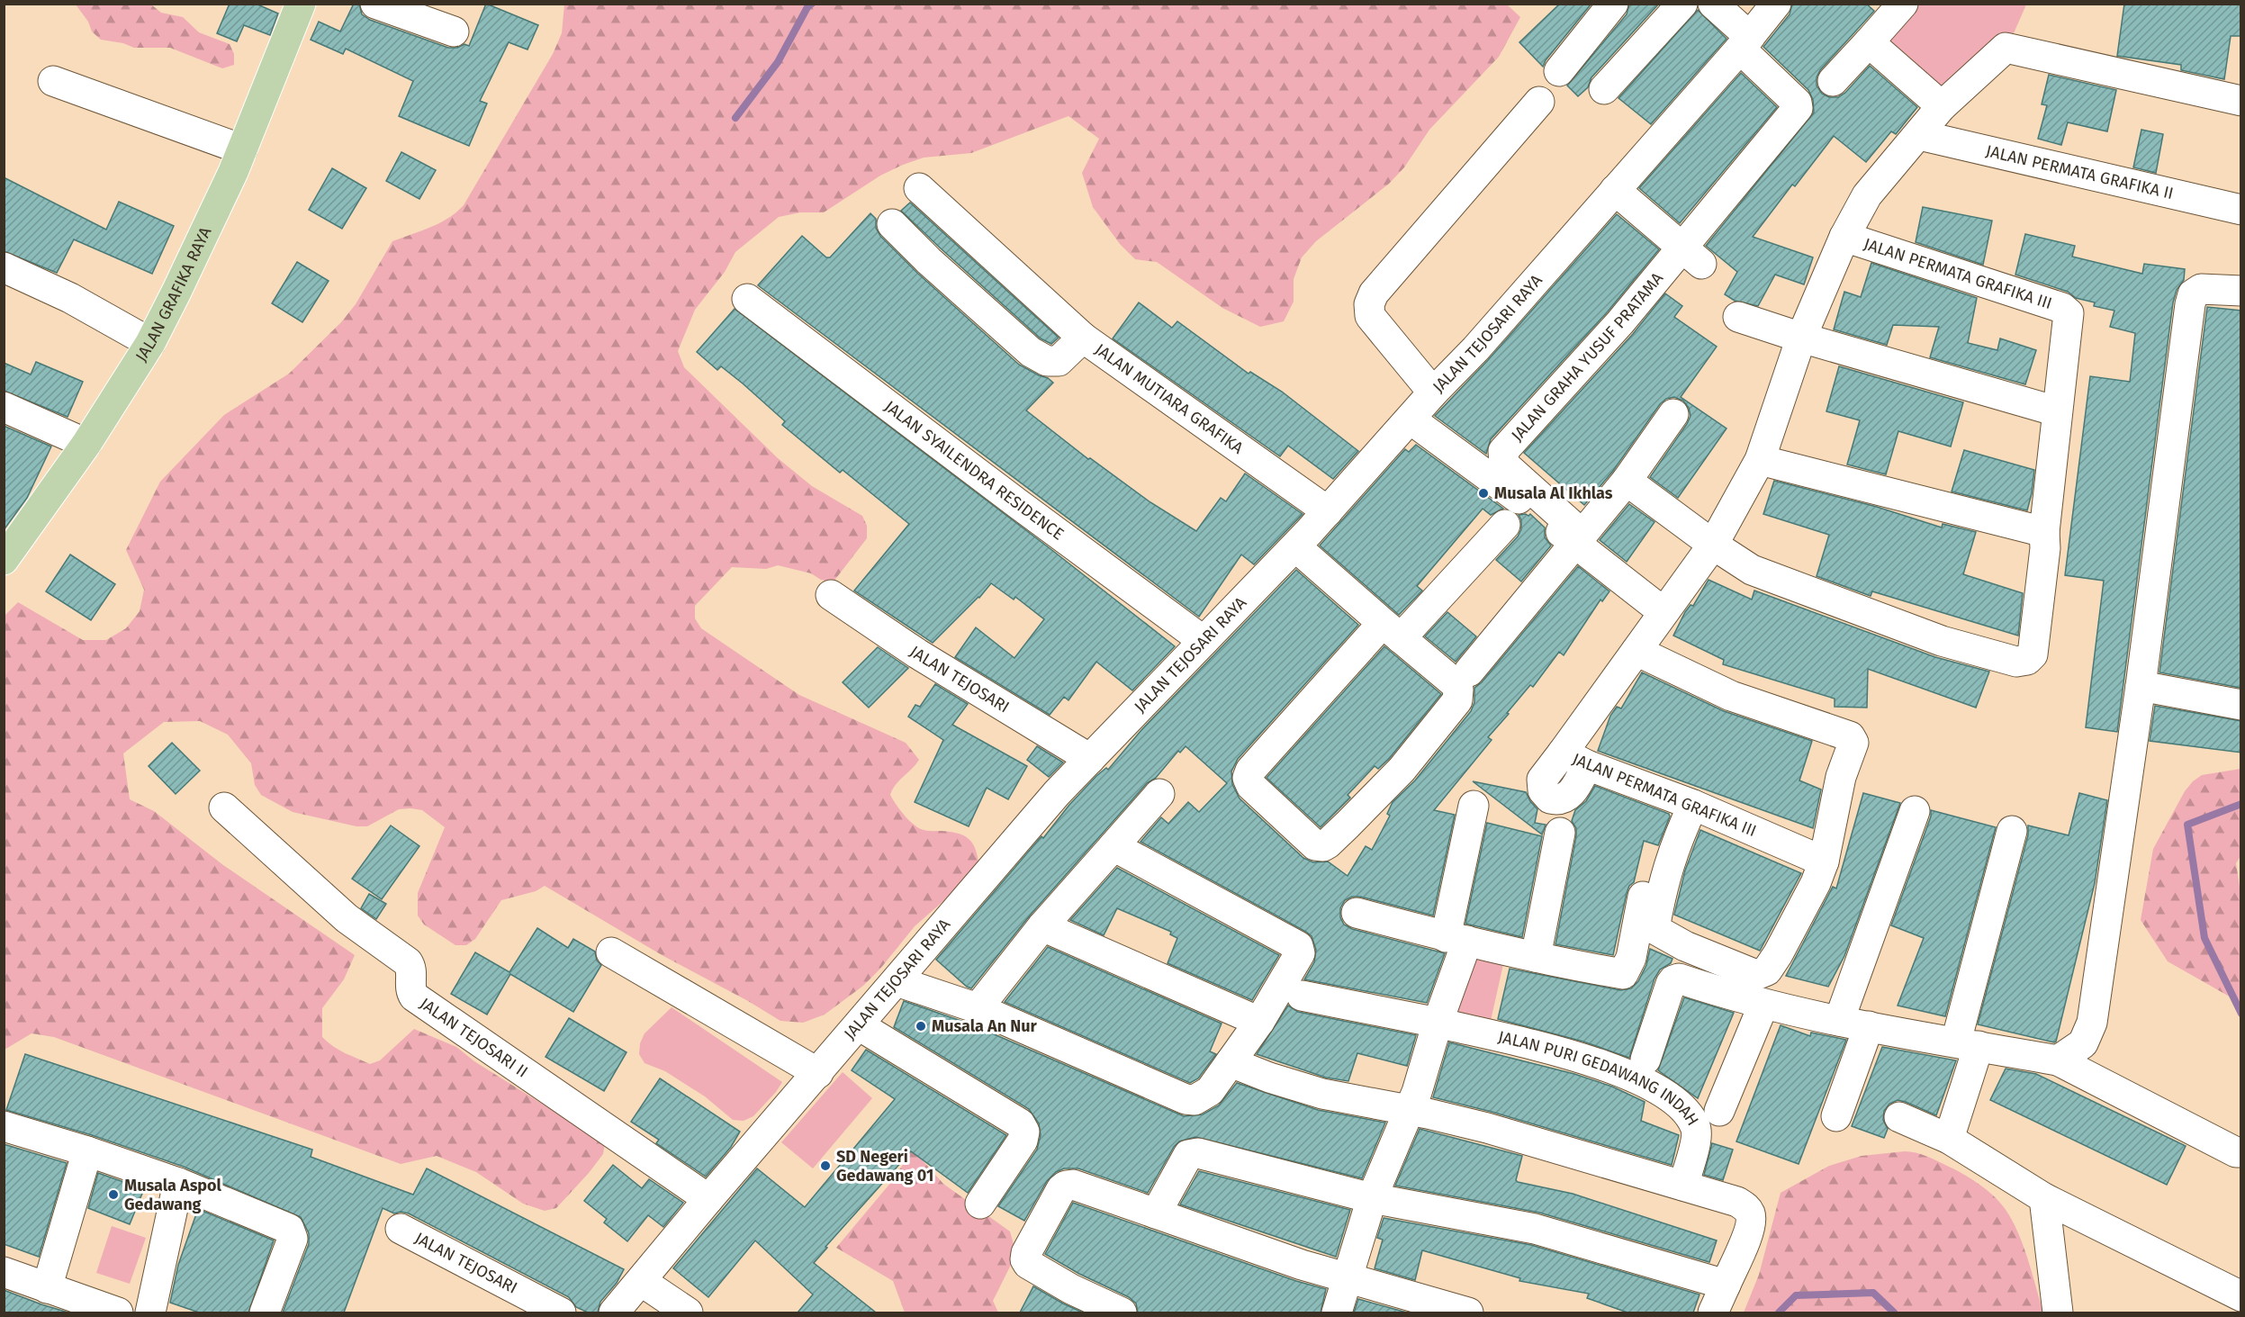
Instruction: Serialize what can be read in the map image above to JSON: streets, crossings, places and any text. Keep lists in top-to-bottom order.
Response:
{
  "streets": {
    "main road": ["JALAN GRAFIKA RAYA"],
    "street": [
      "JALAN PERMATA GRAFIKA II",
      "JALAN PERMATA GRAFIKA III",
      "JALAN TEJOSARI RAYA",
      "JALAN GRAHA YUSUF PRATAMA",
      "JALAN MUTIARA GRAFIKA",
      "JALAN SYAILENDRA RESIDENCE",
      "JALAN TEJOSARI",
      "JALAN TEJOSARI II",
      "JALAN PURI GEDAWANG INDAH"
    ]
  },
  "crossings": [
    ["JALAN PERMATA GRAFIKA II", "JALAN PERMATA GRAFIKA III"],
    ["JALAN TEJOSARI RAYA", "JALAN GRAHA YUSUF PRATAMA"],
    ["JALAN TEJOSARI RAYA", "JALAN MUTIARA GRAFIKA"],
    ["JALAN TEJOSARI RAYA", "JALAN SYAILENDRA RESIDENCE"],
    ["JALAN TEJOSARI RAYA", "JALAN TEJOSARI"],
    ["JALAN TEJOSARI RAYA", "JALAN TEJOSARI II"]
  ],
  "places": [
    "Musala Al Ikhlas",
    "Musala An Nur",
    "SD Negeri Gedawang 01",
    "Musala Aspol Gedawang"
  ]
}
